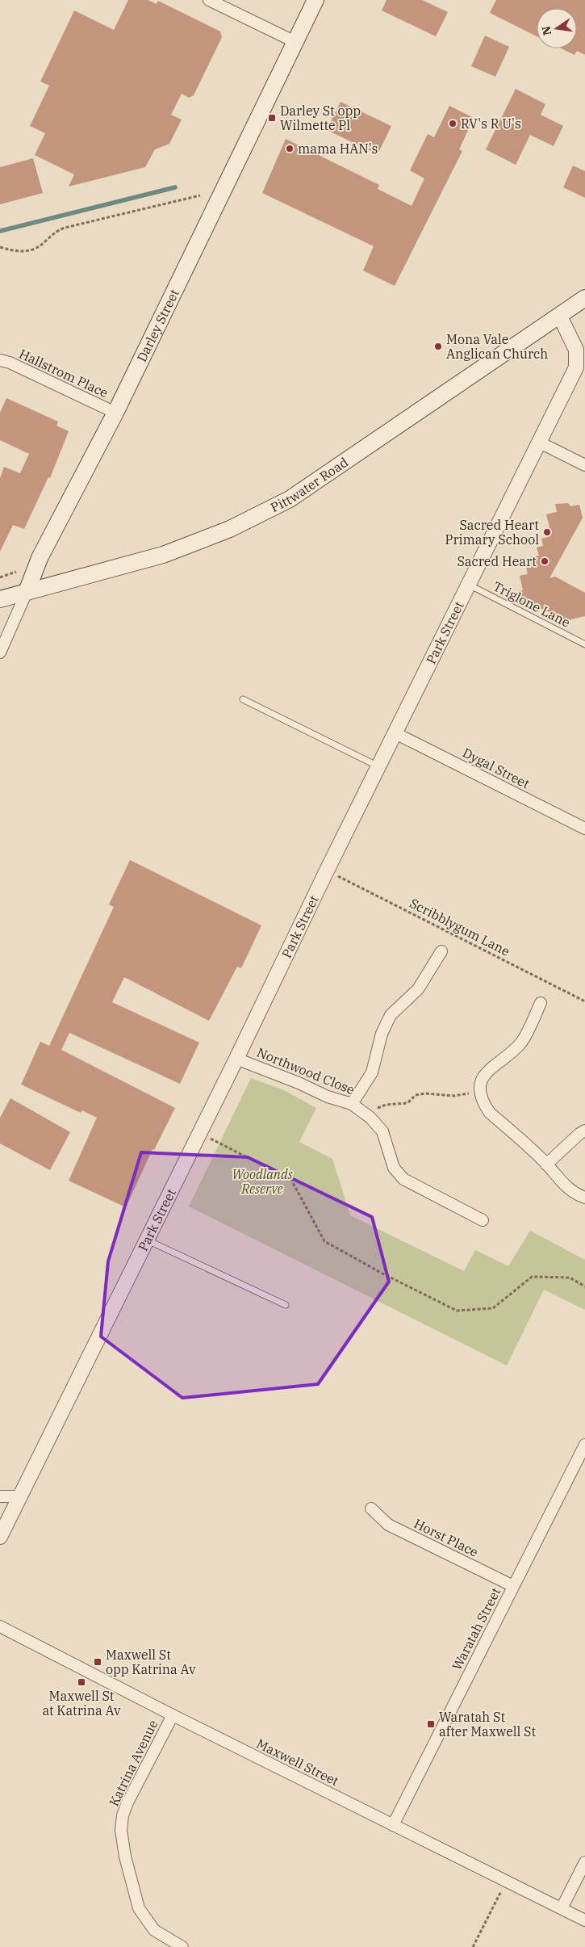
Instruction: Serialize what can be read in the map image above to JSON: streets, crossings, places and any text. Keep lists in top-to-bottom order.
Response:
{
  "streets": {
    "main road": ["Darley Street", "Pittwater Road"],
    "street": [
      "Hallstrom Place",
      "Park Street",
      "Dygal Street",
      "Northwood Close",
      "Horst Place",
      "Waratah Street",
      "Maxwell Street",
      "Katrina Avenue"
    ],
    "lane": ["Triglone Lane"],
    "path": ["Scribblygum Lane"]
  },
  "crossings": [
    ["Darley Street", "Hallstrom Place"],
    ["Darley Street", "Pittwater Road"],
    ["Pittwater Road", "Park Street"],
    ["Triglone Lane", "Park Street"],
    ["Park Street", "Dygal Street"],
    ["Park Street", "Scribblygum Lane"],
    ["Park Street", "Northwood Close"],
    ["Horst Place", "Waratah Street"],
    ["Waratah Street", "Maxwell Street"],
    ["Maxwell Street", "Katrina Avenue"]
  ],
  "parks": ["Woodlands Reserve"],
  "places": {
    "transit": [
      "Darley St opp Wilmette Pl",
      "Maxwell St opp Katrina Av",
      "Maxwell St at Katrina Av",
      "Waratah St after Maxwell St"
    ],
    "other": [
      "RV's R U's",
      "mama HAN's",
      "Mona Vale Anglican Church",
      "Sacred Heart Primary School",
      "Sacred Heart"
    ]
  },
  "north": "left"
}
